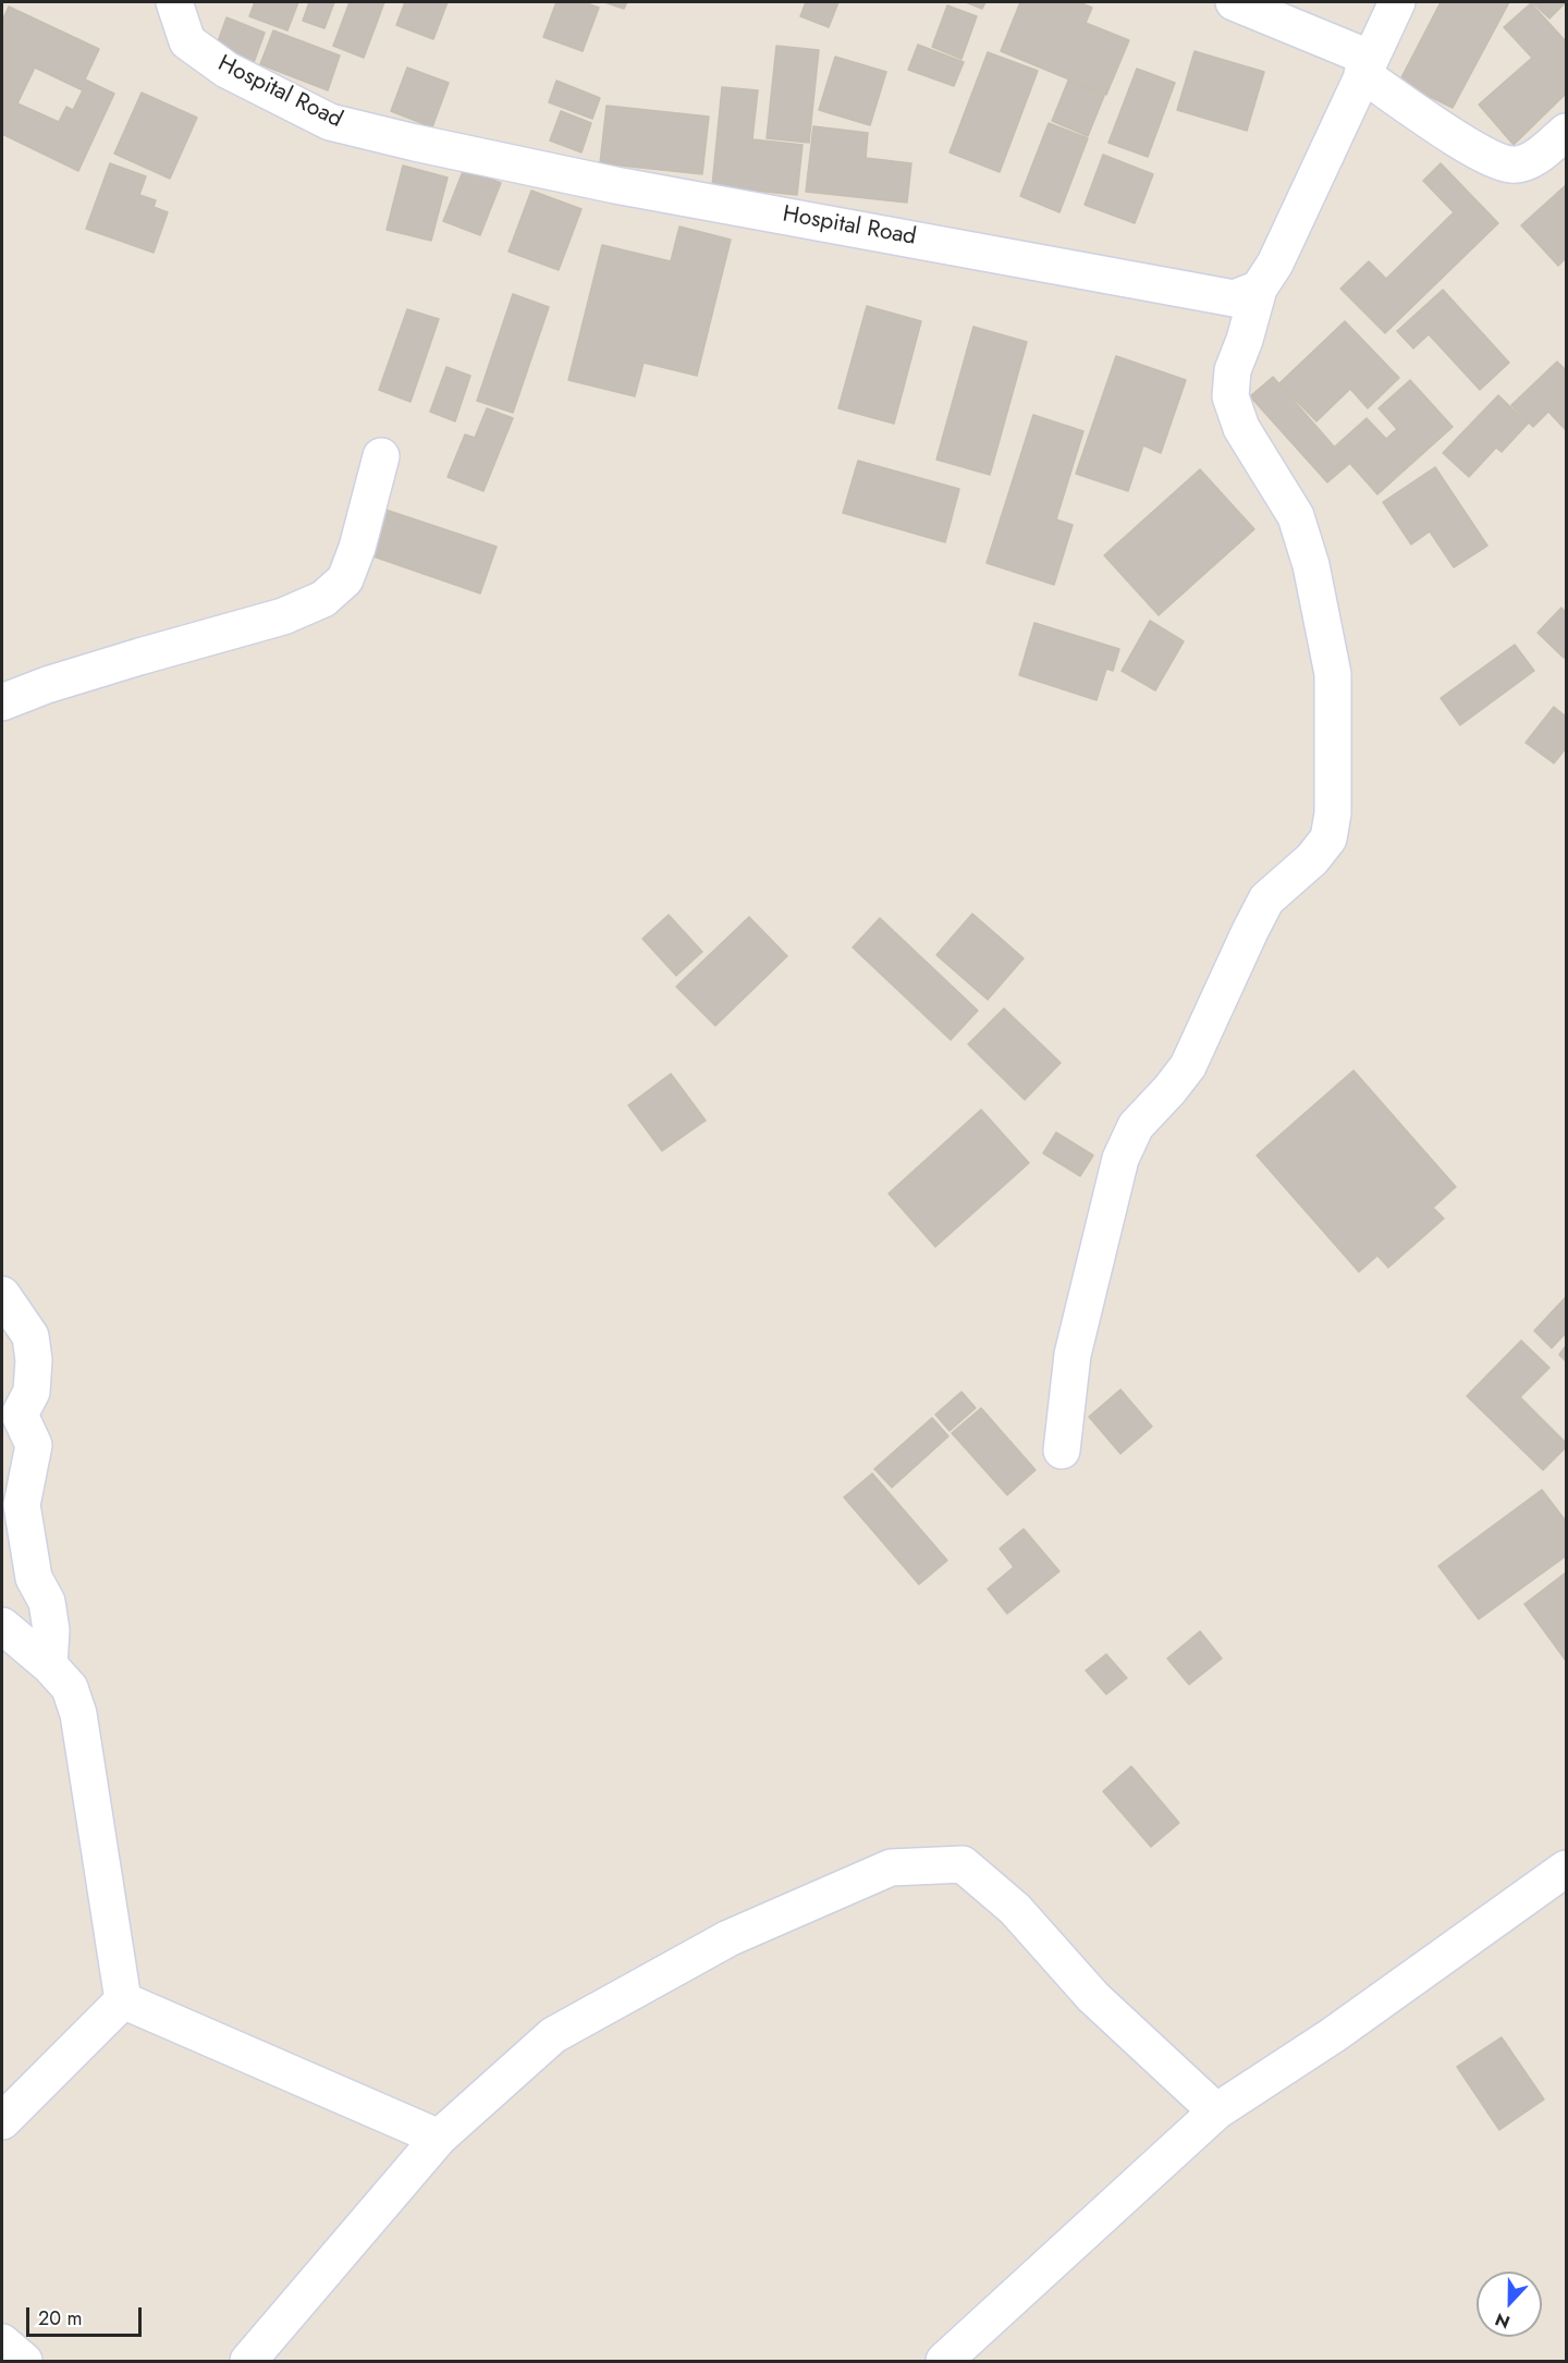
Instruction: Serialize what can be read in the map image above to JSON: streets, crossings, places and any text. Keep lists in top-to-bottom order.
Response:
{
  "streets": {
    "street": ["Hospital Road"]
  },
  "scale_bar": "20 m",
  "north": "bottom"
}
